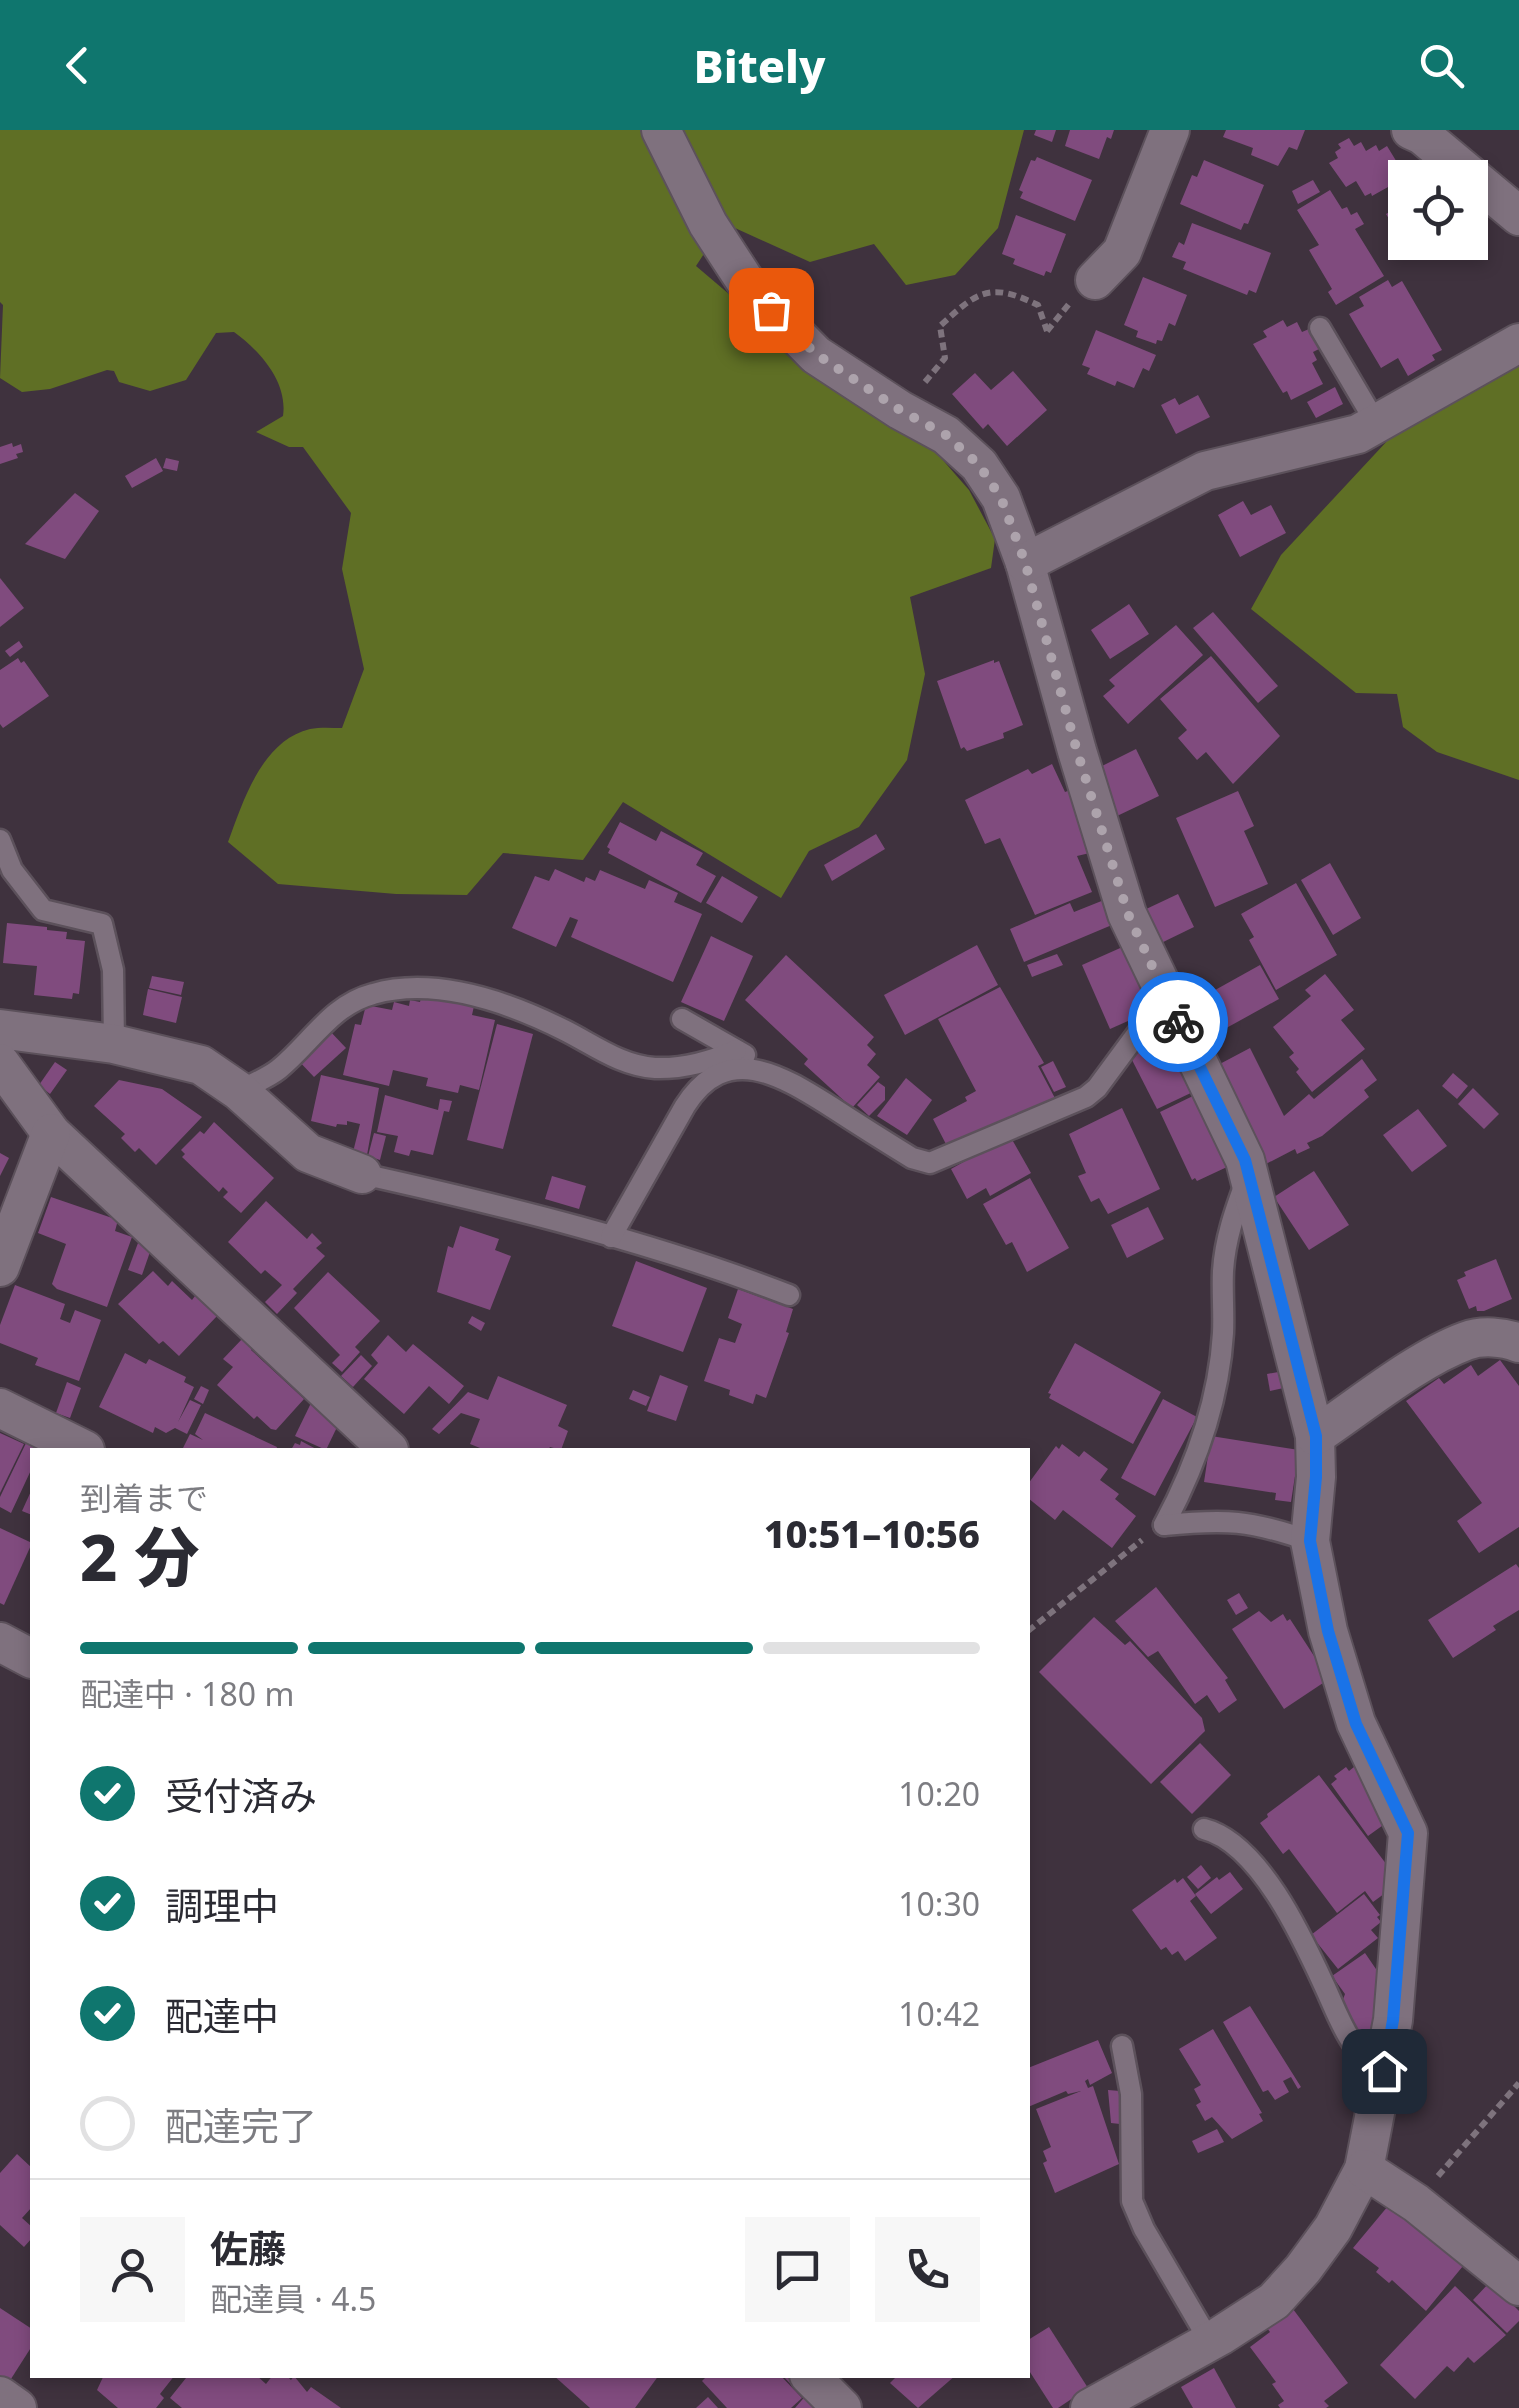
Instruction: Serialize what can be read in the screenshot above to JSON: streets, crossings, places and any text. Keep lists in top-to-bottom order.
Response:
{
  "page": {
    "header": "Bitely",
    "heading": ["2 分", "到着まで", "10:51–10:56"],
    "panel": ["佐藤", "配達員 · 4.5"],
    "bar": "配達中 · 180 m",
    "list": [
      ["受付済み", "10:20"],
      ["調理中", "10:30"],
      ["配達中", "10:42"],
      "配達完了"
    ]
  }
}
